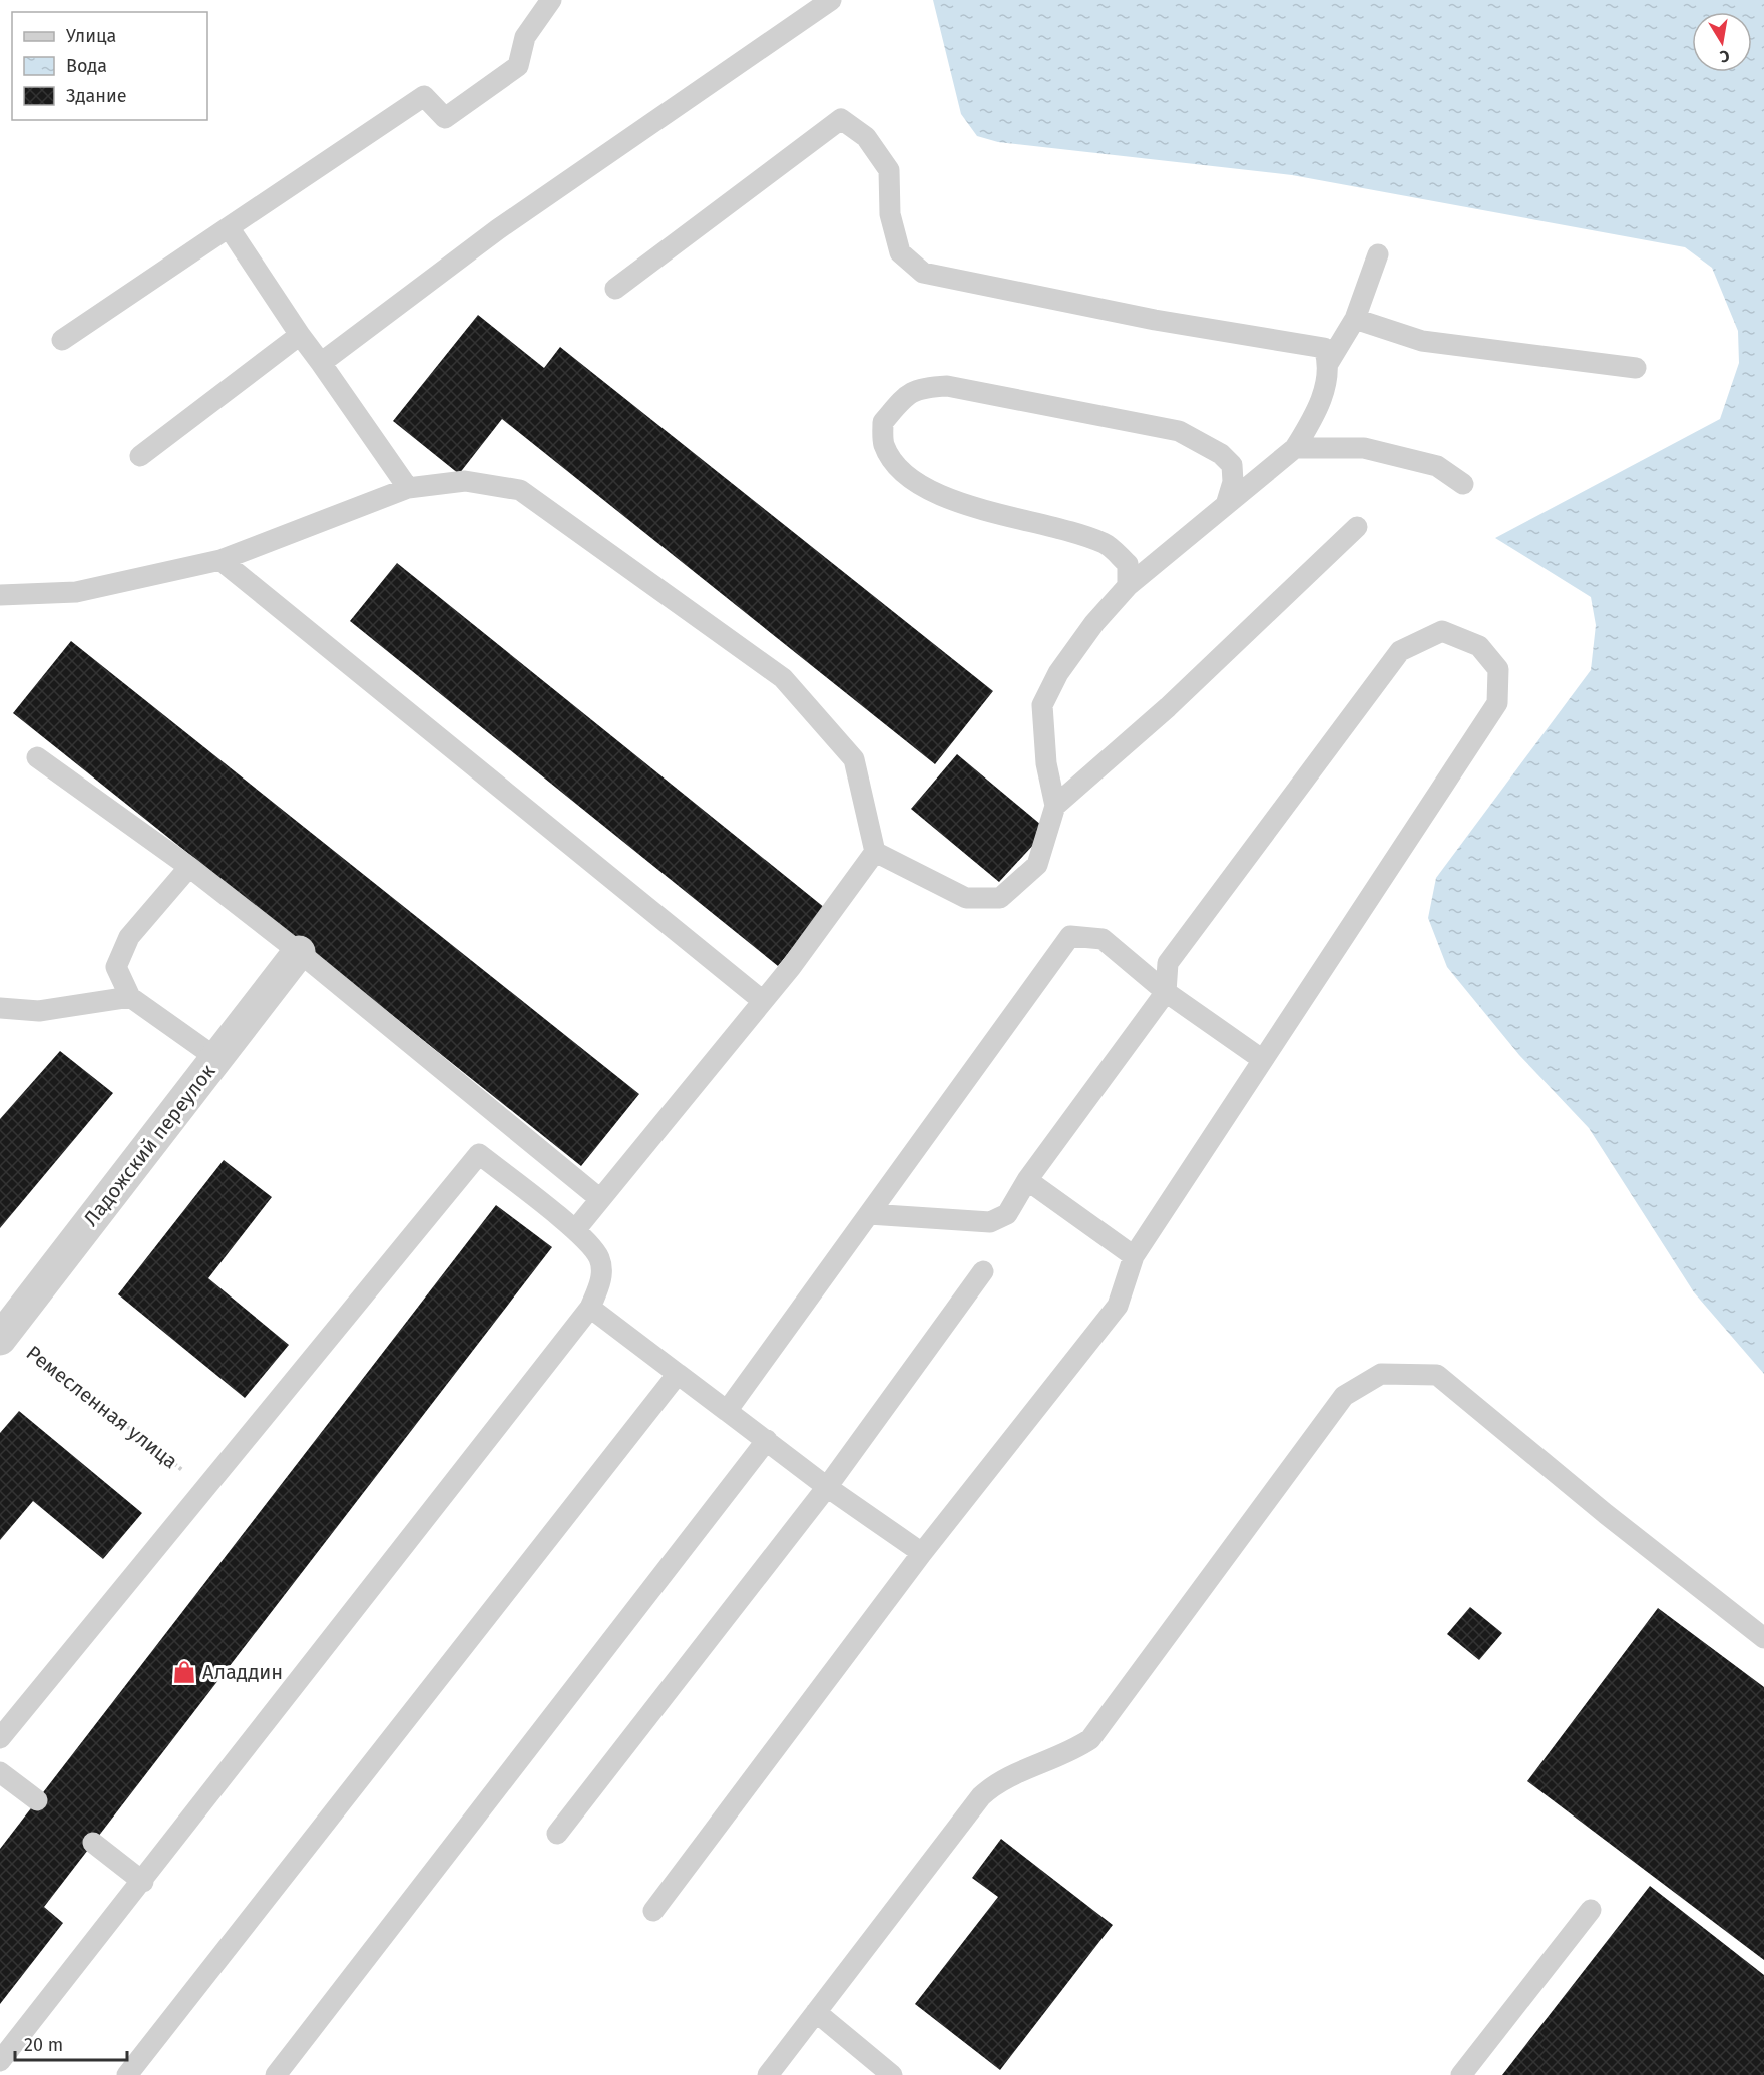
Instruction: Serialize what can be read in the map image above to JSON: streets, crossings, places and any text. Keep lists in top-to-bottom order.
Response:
{
  "streets": {
    "street": ["Ладожский переулок"],
    "path": ["Ремесленная улица"]
  },
  "crossings": [
    ["Ладожский переулок", "Ремесленная улица"]
  ],
  "places": {
    "shop": ["Аладдин"]
  },
  "legend": ["Улица", "Вода", "Здание"],
  "scale_bar": "20 m",
  "north": "bottom"
}
